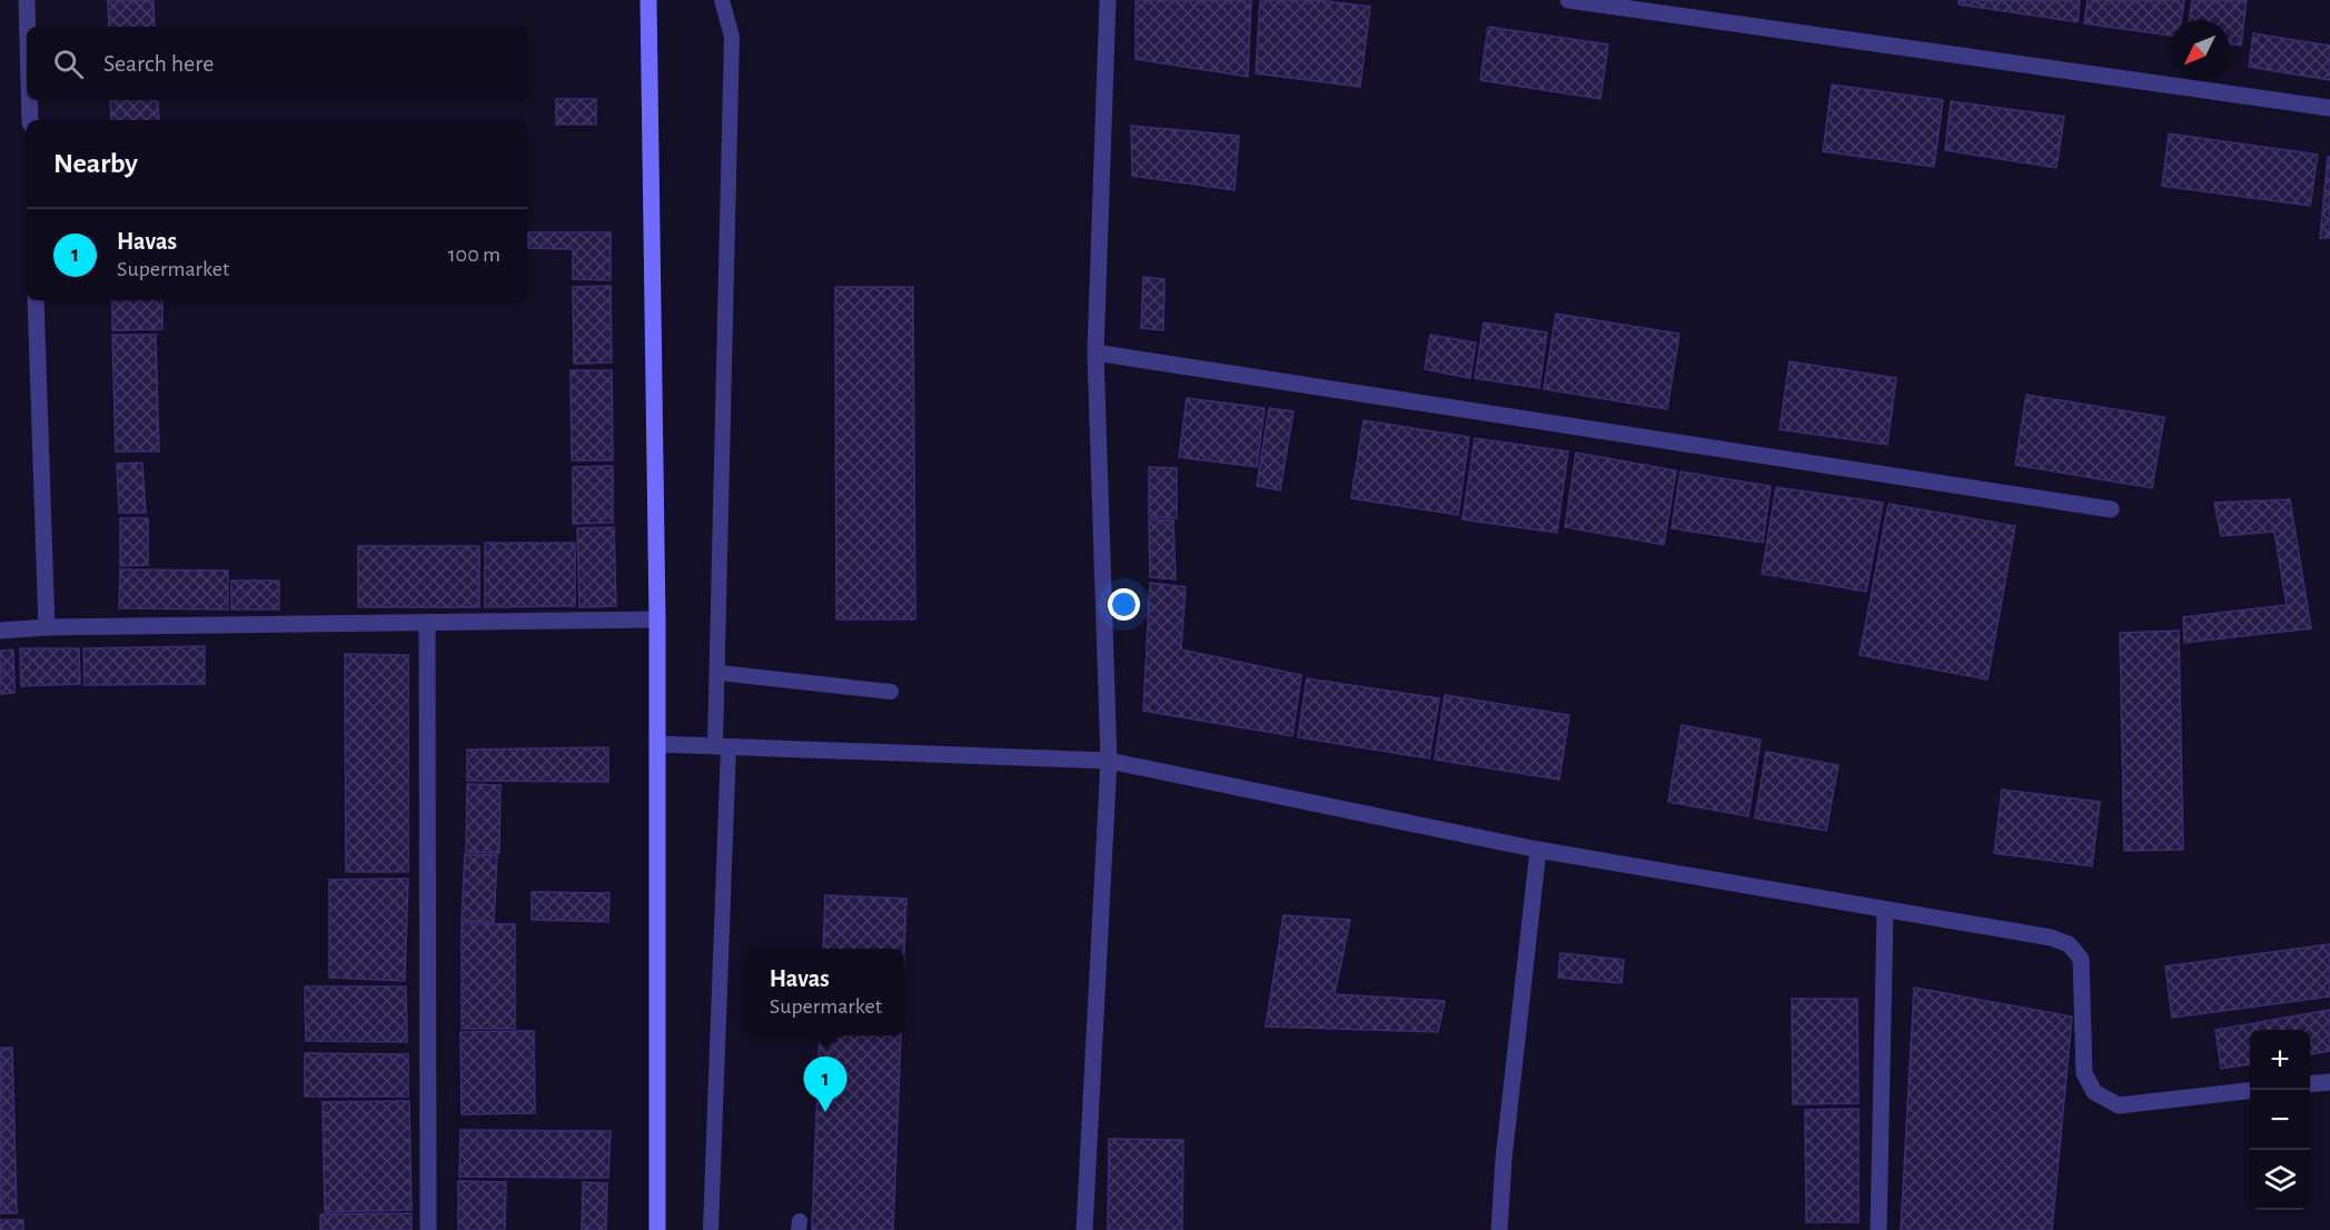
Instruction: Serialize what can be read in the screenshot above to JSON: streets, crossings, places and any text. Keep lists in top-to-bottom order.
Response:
{
  "north": "bottom left",
  "page": {
    "search": "Search here",
    "heading": "Nearby",
    "list": [
      {
        "mark": "1",
        "name": "Havas",
        "note": "Supermarket",
        "value": "100 m"
      }
    ],
    "popup": ["Havas", "Supermarket"],
    "map_buttons": ["+", "−"],
    "pins": "1"
  }
}
